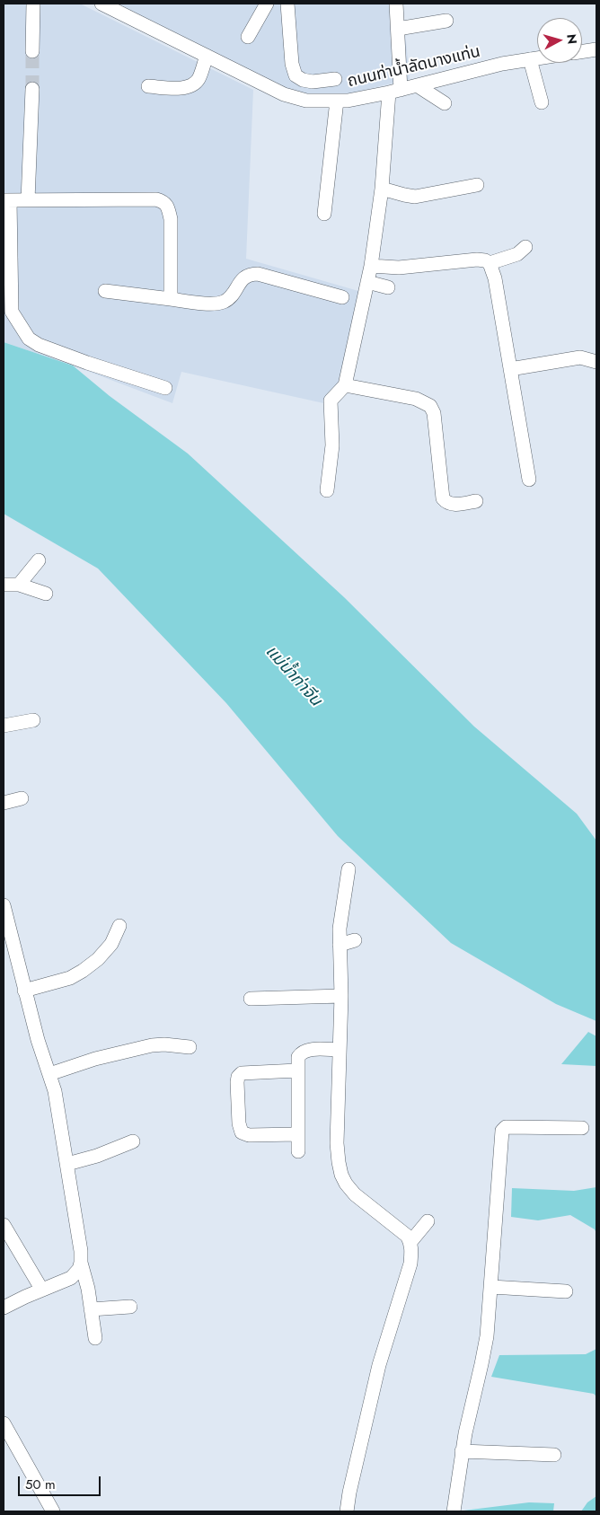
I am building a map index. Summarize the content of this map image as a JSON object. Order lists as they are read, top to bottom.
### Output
{
  "streets": {
    "street": ["ถนนท่าน้ำลัดนางแท่น"]
  },
  "water": ["แม่น้ำท่าจีน"],
  "scale_bar": "50 m",
  "north": "right"
}
